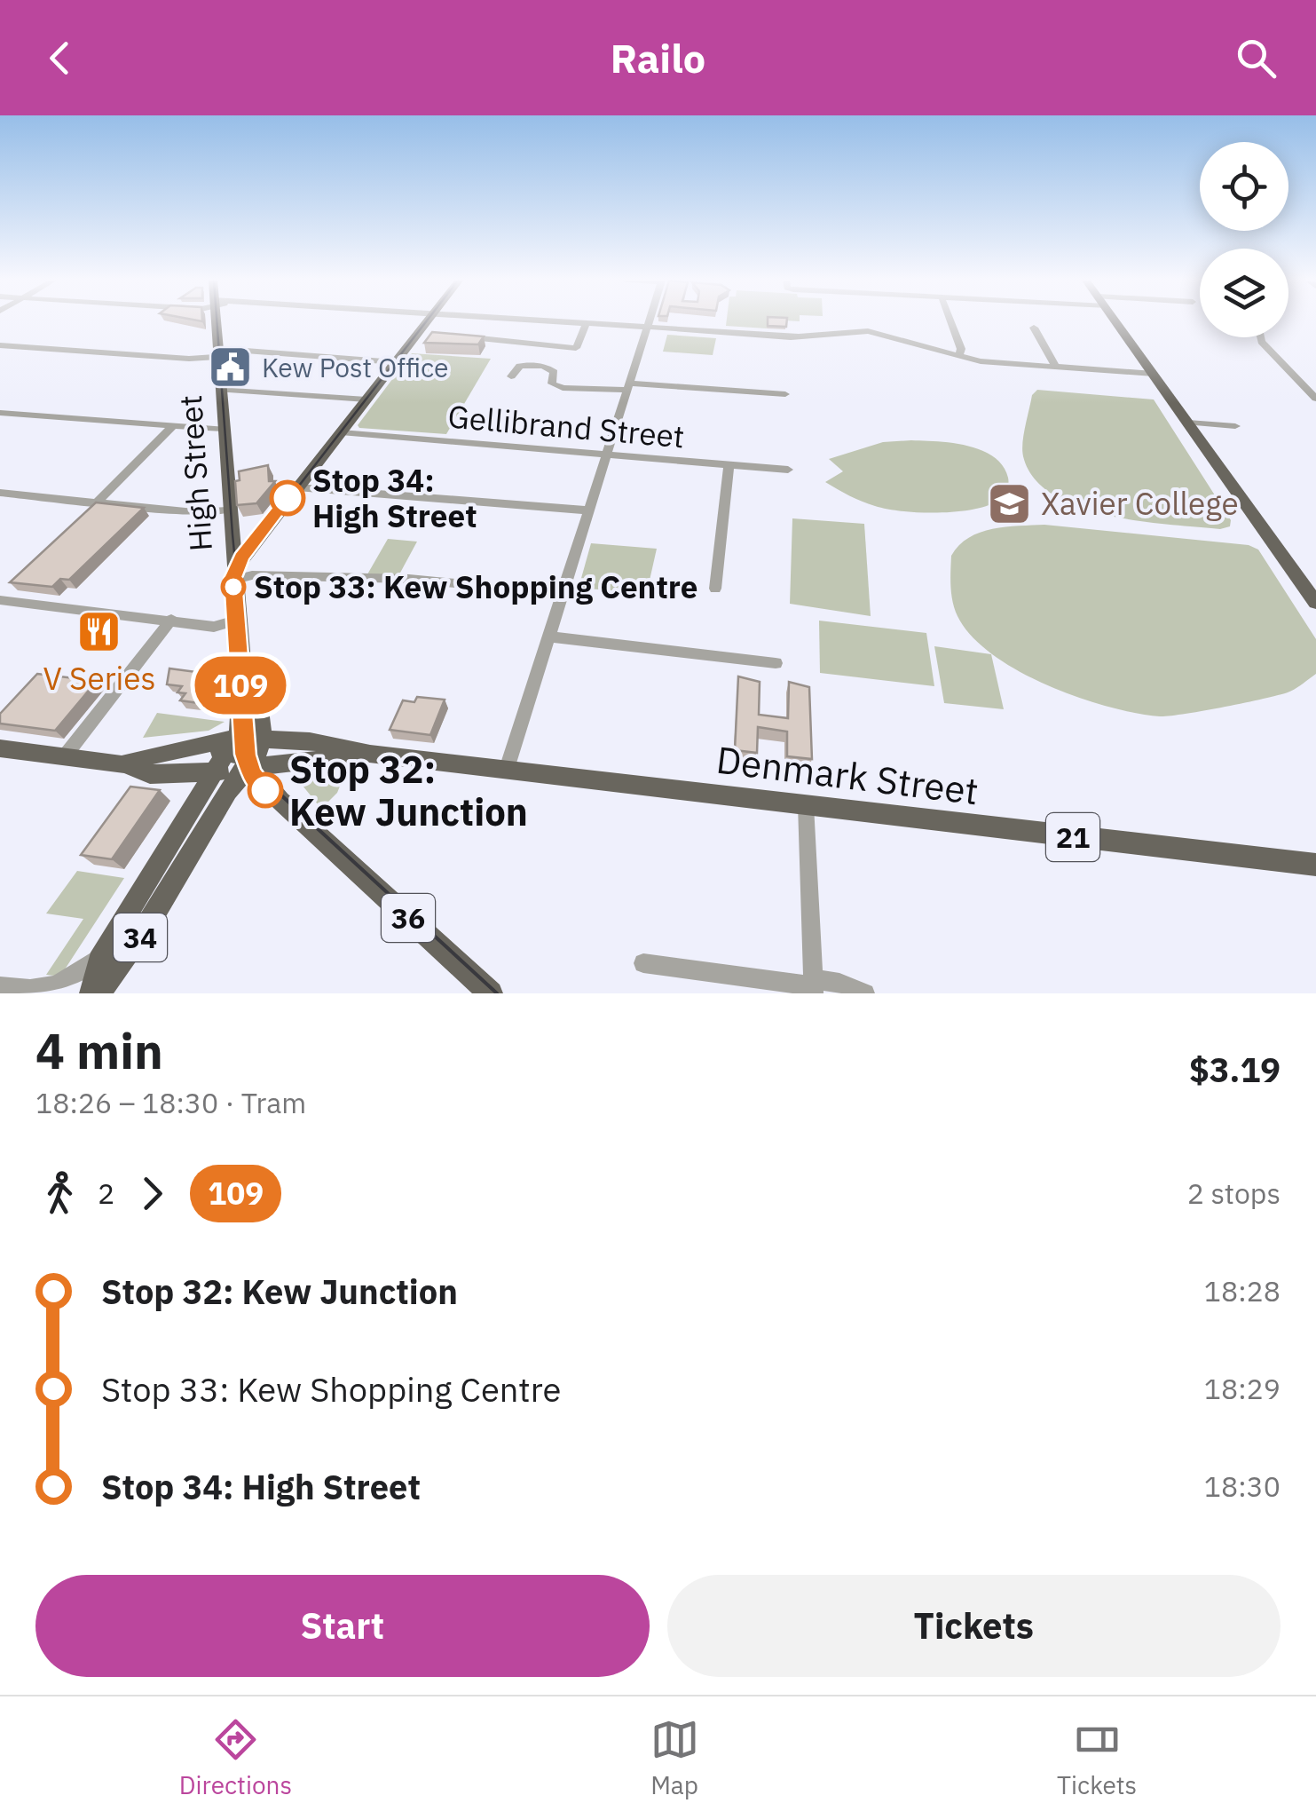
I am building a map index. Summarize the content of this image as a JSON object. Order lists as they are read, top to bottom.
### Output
{
  "streets": {
    "main road": [
      "High Street",
      "Denmark Street",
      "21",
      "36",
      "34"
    ],
    "street": ["Gellibrand Street"]
  },
  "crossings": [
    ["High Street", "Denmark Street"],
    ["High Street", "21"],
    ["High Street", "36"],
    ["High Street", "34"],
    ["Denmark Street", "21"],
    ["Denmark Street", "36"],
    ["Denmark Street", "34"],
    ["21", "36"],
    ["21", "34"],
    ["36", "34"]
  ],
  "places": {
    "public building": ["Kew Post Office"],
    "other": ["Stop 34: High Street", "Stop 33: Kew Shopping Centre", "Stop 32: Kew Junction"],
    "school or university": ["Xavier College"],
    "restaurant": ["V Series"]
  },
  "lines": ["tram line 109"],
  "page": {
    "header": "Railo",
    "on_map": "109",
    "heading": ["4 min", "18:26 – 18:30 · Tram", "$3.19"],
    "legs": ["2", "109", "2 stops"],
    "list": [
      {
        "name": "Stop 32: Kew Junction",
        "value": "18:28"
      },
      {
        "name": "Stop 33: Kew Shopping Centre",
        "value": "18:29"
      },
      {
        "name": "Stop 34: High Street",
        "value": "18:30"
      }
    ],
    "buttons": ["Start", "Tickets"],
    "tabs": ["Directions", "Map", "Tickets"]
  }
}
